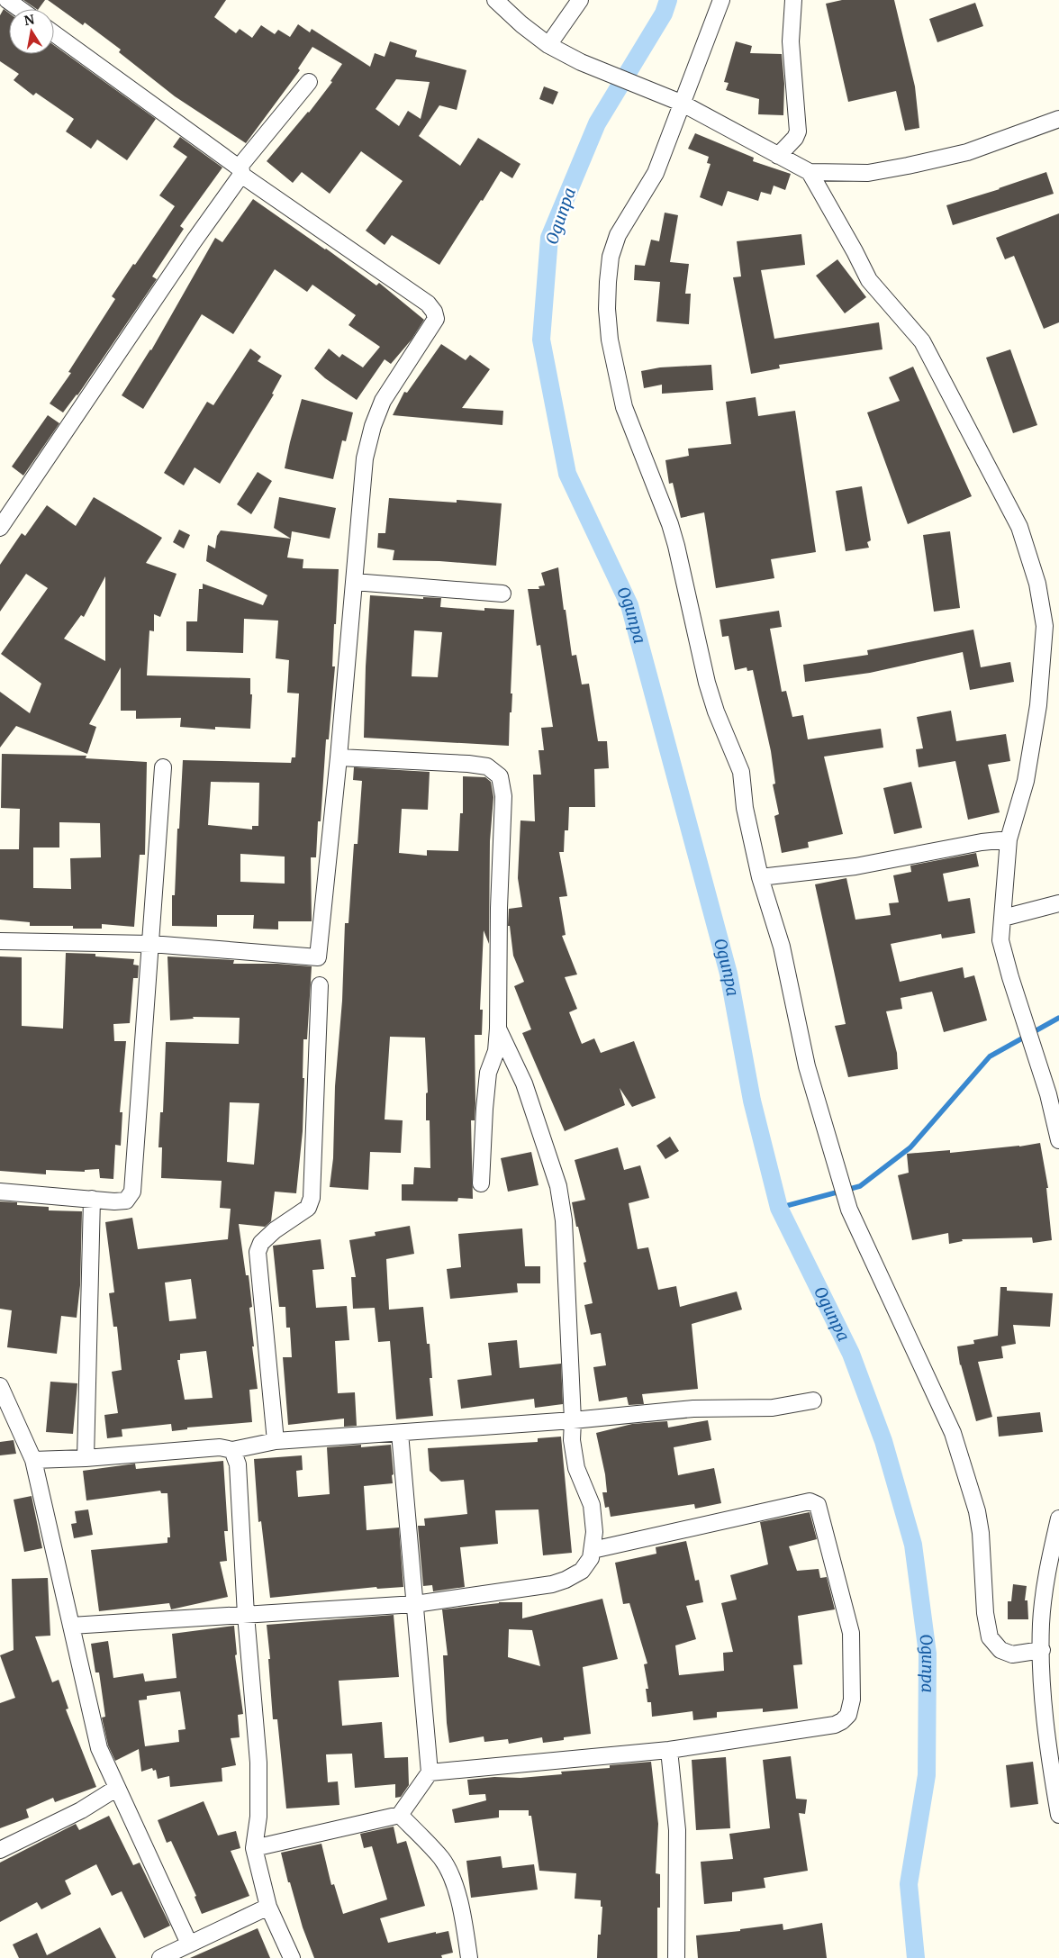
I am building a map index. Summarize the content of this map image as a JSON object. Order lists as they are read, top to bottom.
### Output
{
  "water": ["Ogunpa"],
  "north": "top"
}
